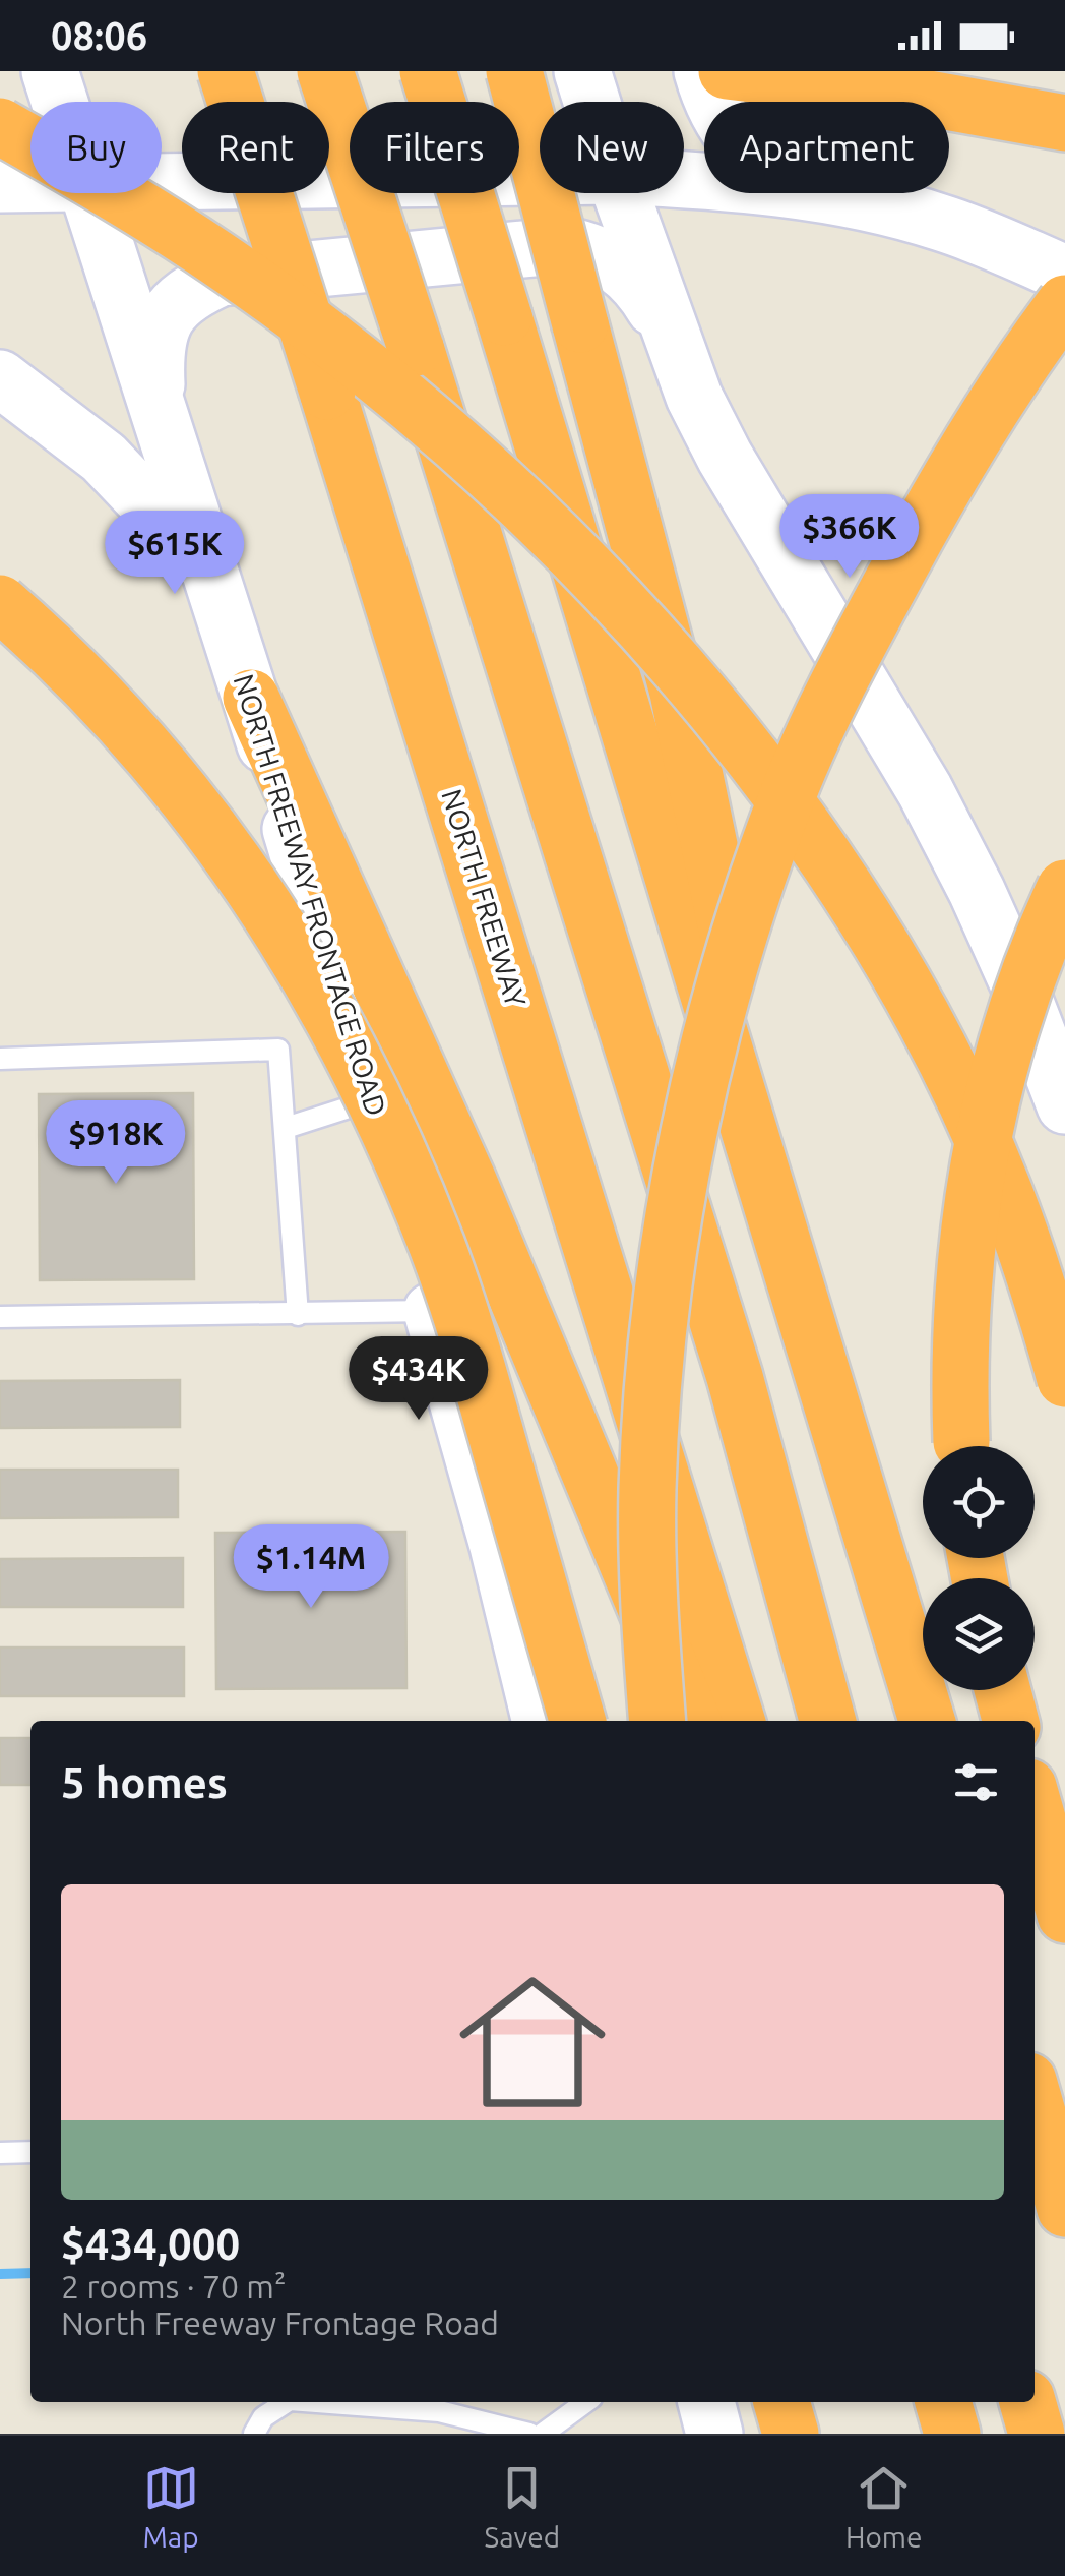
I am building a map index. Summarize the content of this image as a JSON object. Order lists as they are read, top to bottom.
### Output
{
  "streets": {
    "highway": ["NORTH FREEWAY"],
    "main road": ["NORTH FREEWAY FRONTAGE ROAD"]
  },
  "page": {
    "status": "08:06",
    "chip": [
      "Buy",
      "Rent",
      "Filters",
      "New",
      "Apartment"
    ],
    "price": [
      "$366K",
      "$615K",
      "$918K",
      "$434K",
      "$1.14M"
    ],
    "heading": "5 homes",
    "list": [
      {
        "name": "$434,000",
        "note": "2 rooms · 70 m² · North Freeway Frontage Road"
      }
    ],
    "tabs": ["Map", "Saved", "Home"]
  }
}
